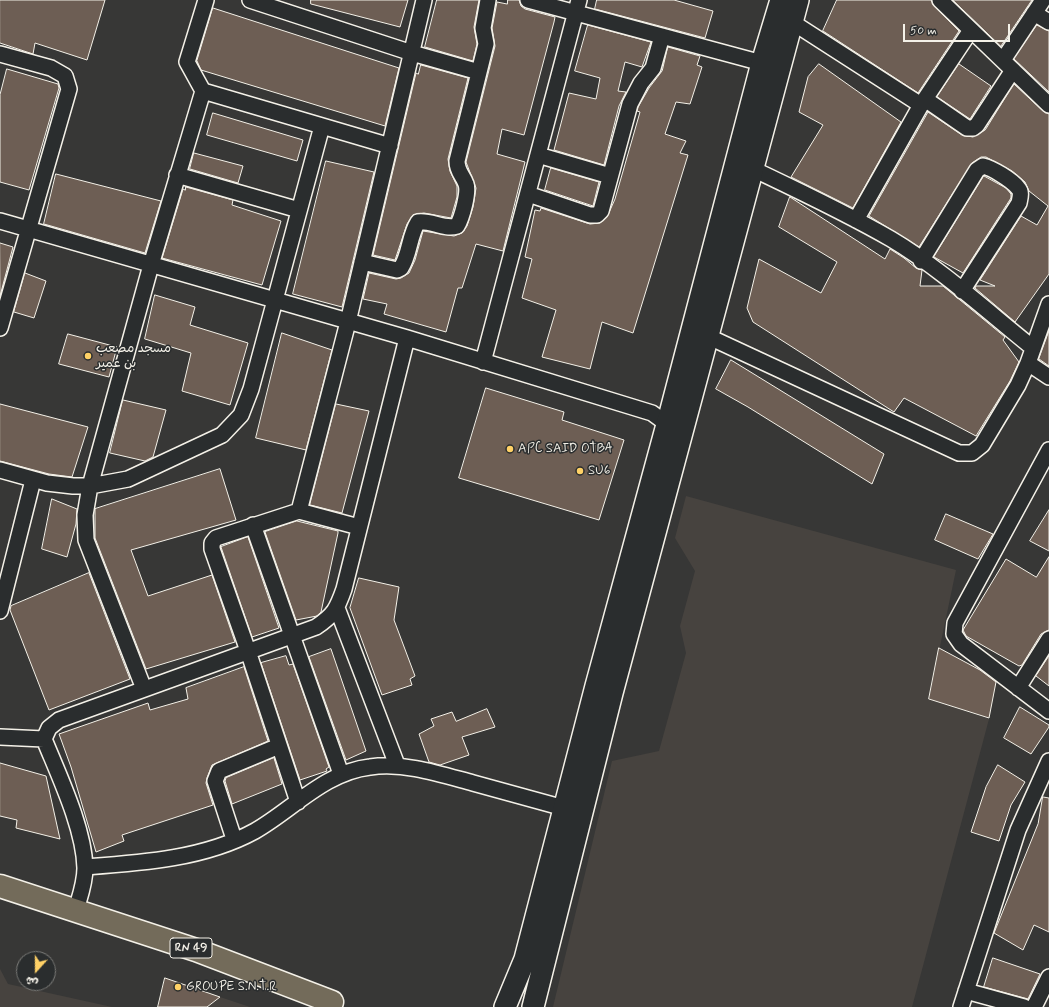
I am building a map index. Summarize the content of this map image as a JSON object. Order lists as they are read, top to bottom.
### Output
{
  "streets": {
    "highway": ["RN 49"]
  },
  "places": [
    "مسجد مصعب بن عمير",
    "APC SAID OTBA",
    "SU6",
    "GROUPE S.N.T.R"
  ],
  "scale_bar": "50 m",
  "north": "bottom"
}
